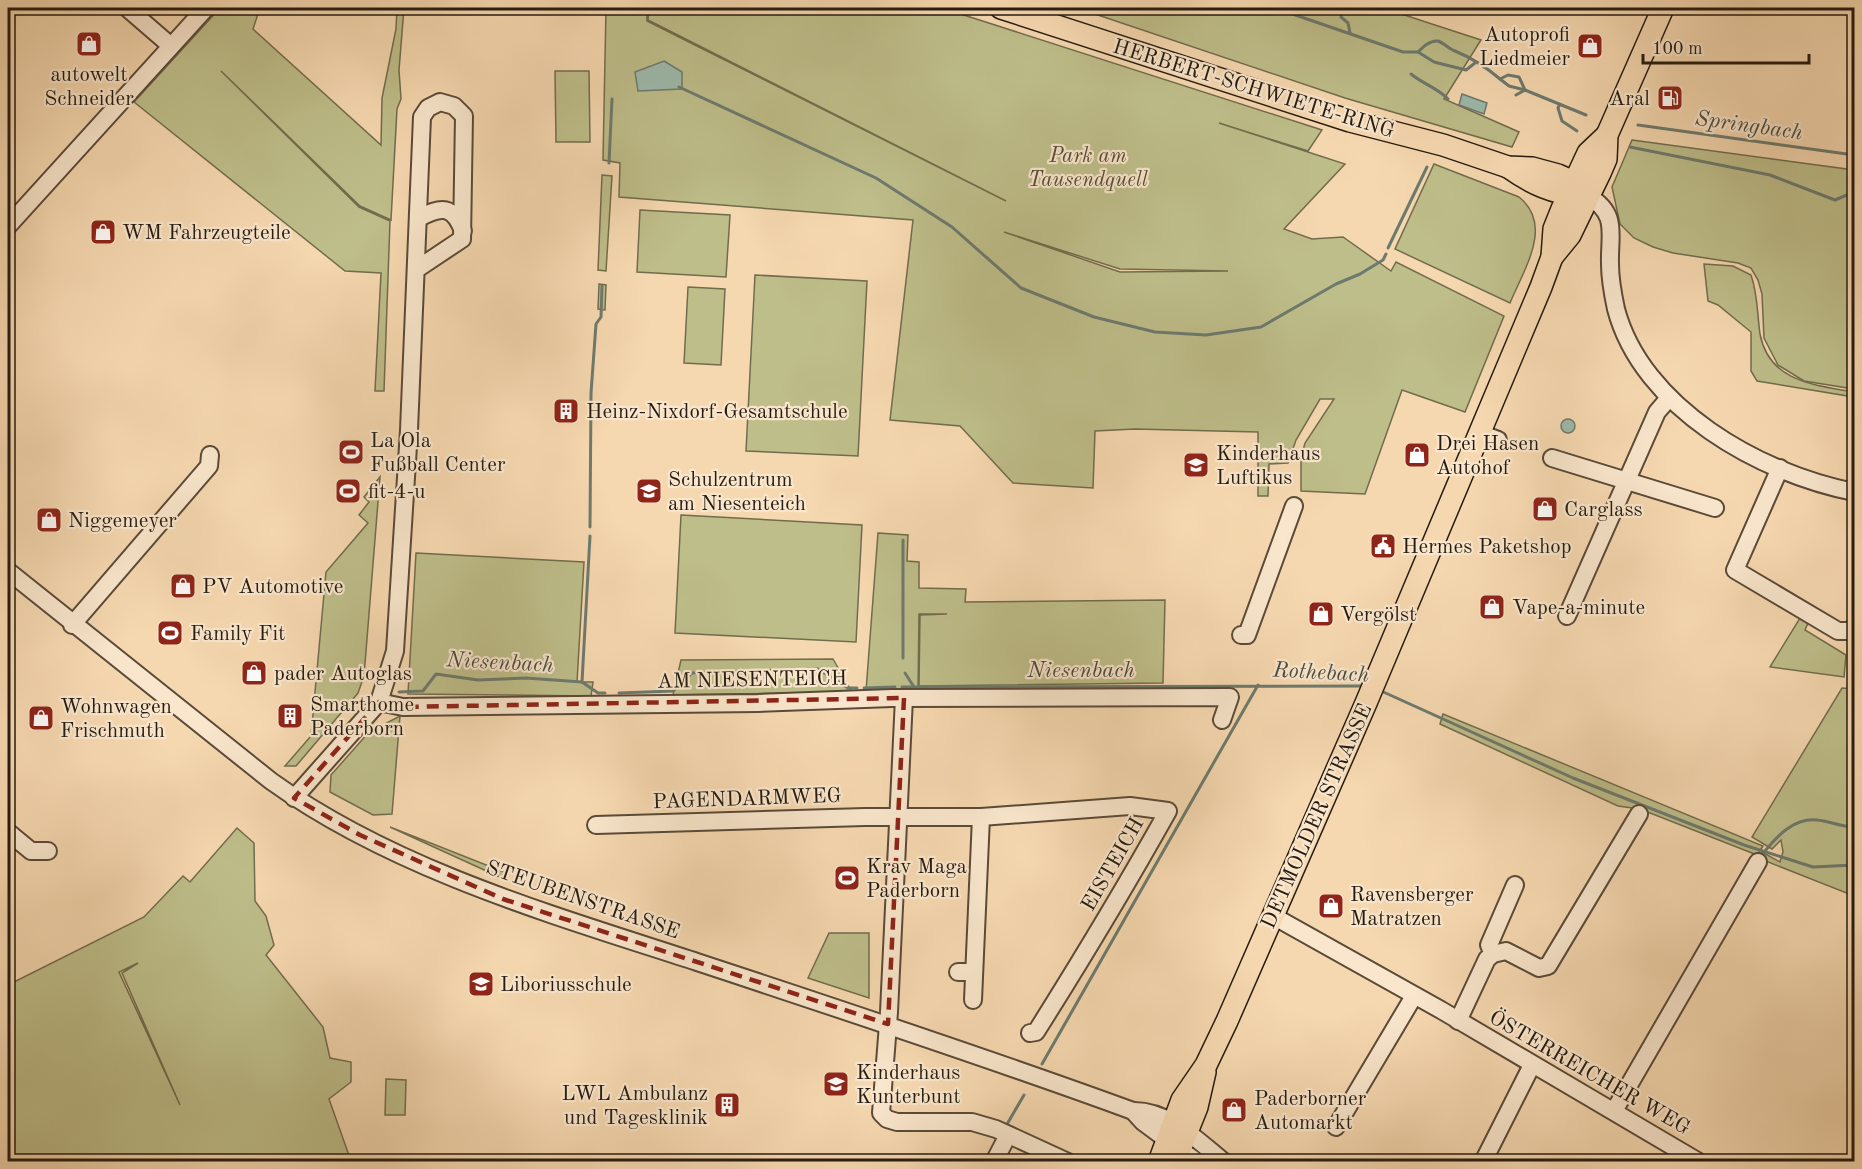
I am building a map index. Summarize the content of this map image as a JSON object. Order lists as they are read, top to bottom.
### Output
{
  "streets": {
    "main road": ["HERBERT-SCHWIETE-RING", "DETMOLDER STRASSE"],
    "street": [
      "AM NIESENTEICH",
      "PAGENDARMWEG",
      "EISTEICH",
      "STEUBENSTRASSE",
      "ÖSTERREICHER WEG"
    ]
  },
  "crossings": [
    ["HERBERT-SCHWIETE-RING", "DETMOLDER STRASSE"],
    ["PAGENDARMWEG", "EISTEICH"],
    ["DETMOLDER STRASSE", "STEUBENSTRASSE"],
    ["DETMOLDER STRASSE", "ÖSTERREICHER WEG"]
  ],
  "water": ["Springbach", "Niesenbach", "Rothebach"],
  "parks": ["Park am Tausendquell"],
  "places": {
    "shop": [
      "autowelt Schneider",
      "Autoprofi Liedmeier",
      "WM Fahrzeugteile",
      "Drei Hasen Autohof",
      "Carglass",
      "Niggemeyer",
      "PV Automotive",
      "Vape-a-minute",
      "Vergölst",
      "pader Autoglas",
      "Wohnwagen Frischmuth",
      "Ravensberger Matratzen",
      "Paderborner Automarkt"
    ],
    "fuel station": ["Aral"],
    "building": ["Heinz-Nixdorf-Gesamtschule", "Smarthome Paderborn", "LWL Ambulanz und Tagesklinik"],
    "sports": [
      "La Ola Fußball Center",
      "fit-4-u",
      "Family Fit",
      "Krav Maga Paderborn"
    ],
    "school or university": [
      "Kinderhaus Luftikus",
      "Schulzentrum am Niesenteich",
      "Liboriusschule",
      "Kinderhaus Kunterbunt"
    ],
    "public building": ["Hermes Paketshop"]
  },
  "scale_bar": "100 m"
}
